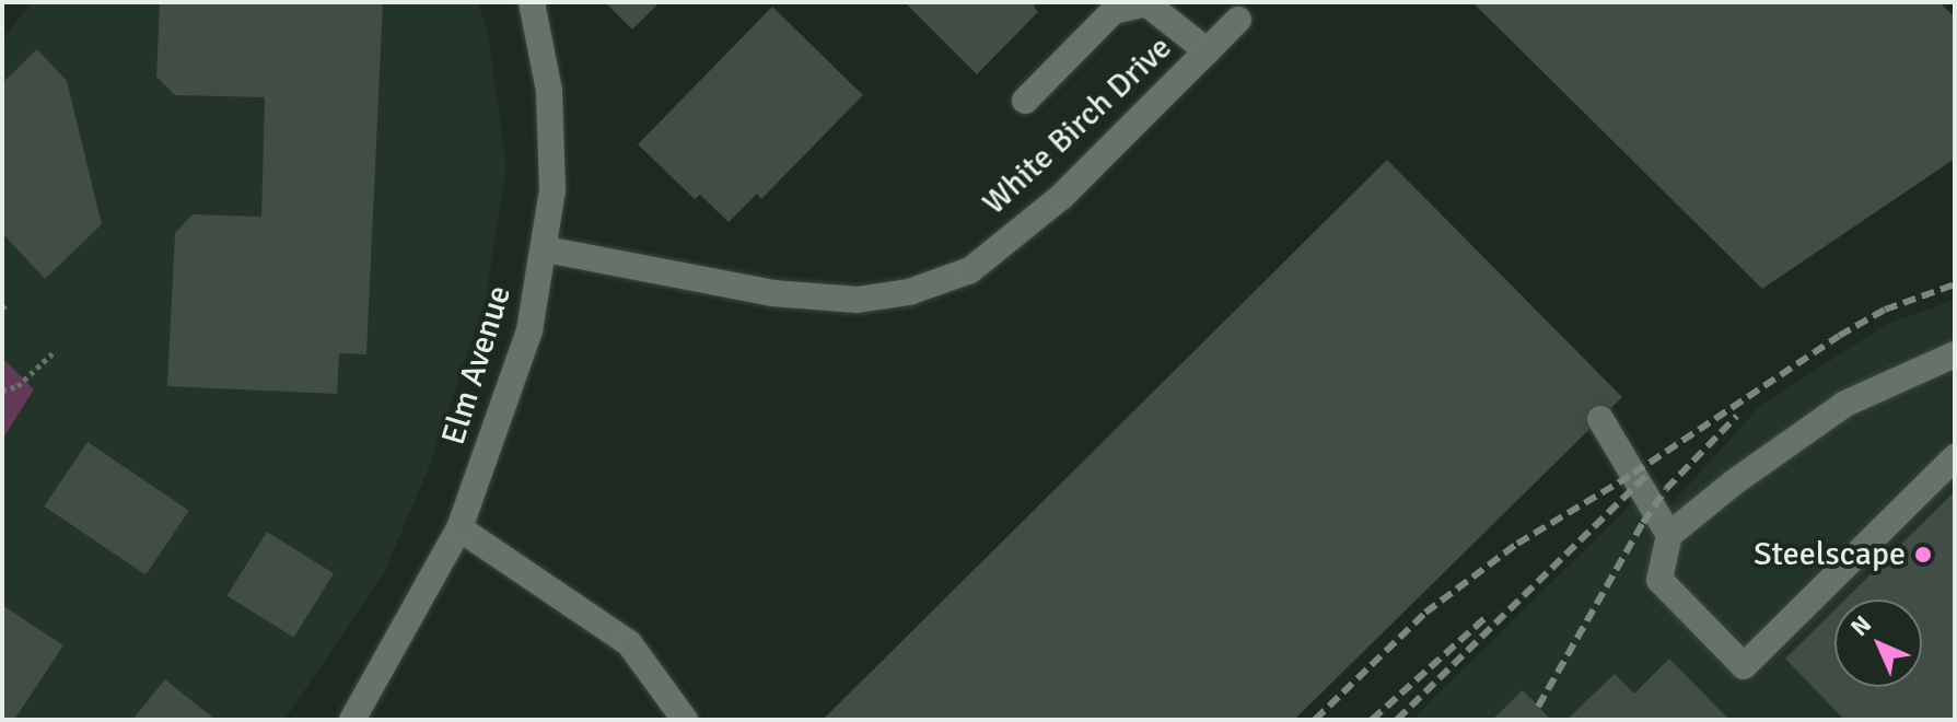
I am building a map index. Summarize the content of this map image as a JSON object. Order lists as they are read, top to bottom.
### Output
{
  "streets": {
    "street": ["White Birch Drive", "Elm Avenue"]
  },
  "crossings": [
    ["White Birch Drive", "Elm Avenue"]
  ],
  "places": ["Steelscape"],
  "north": "top left"
}
